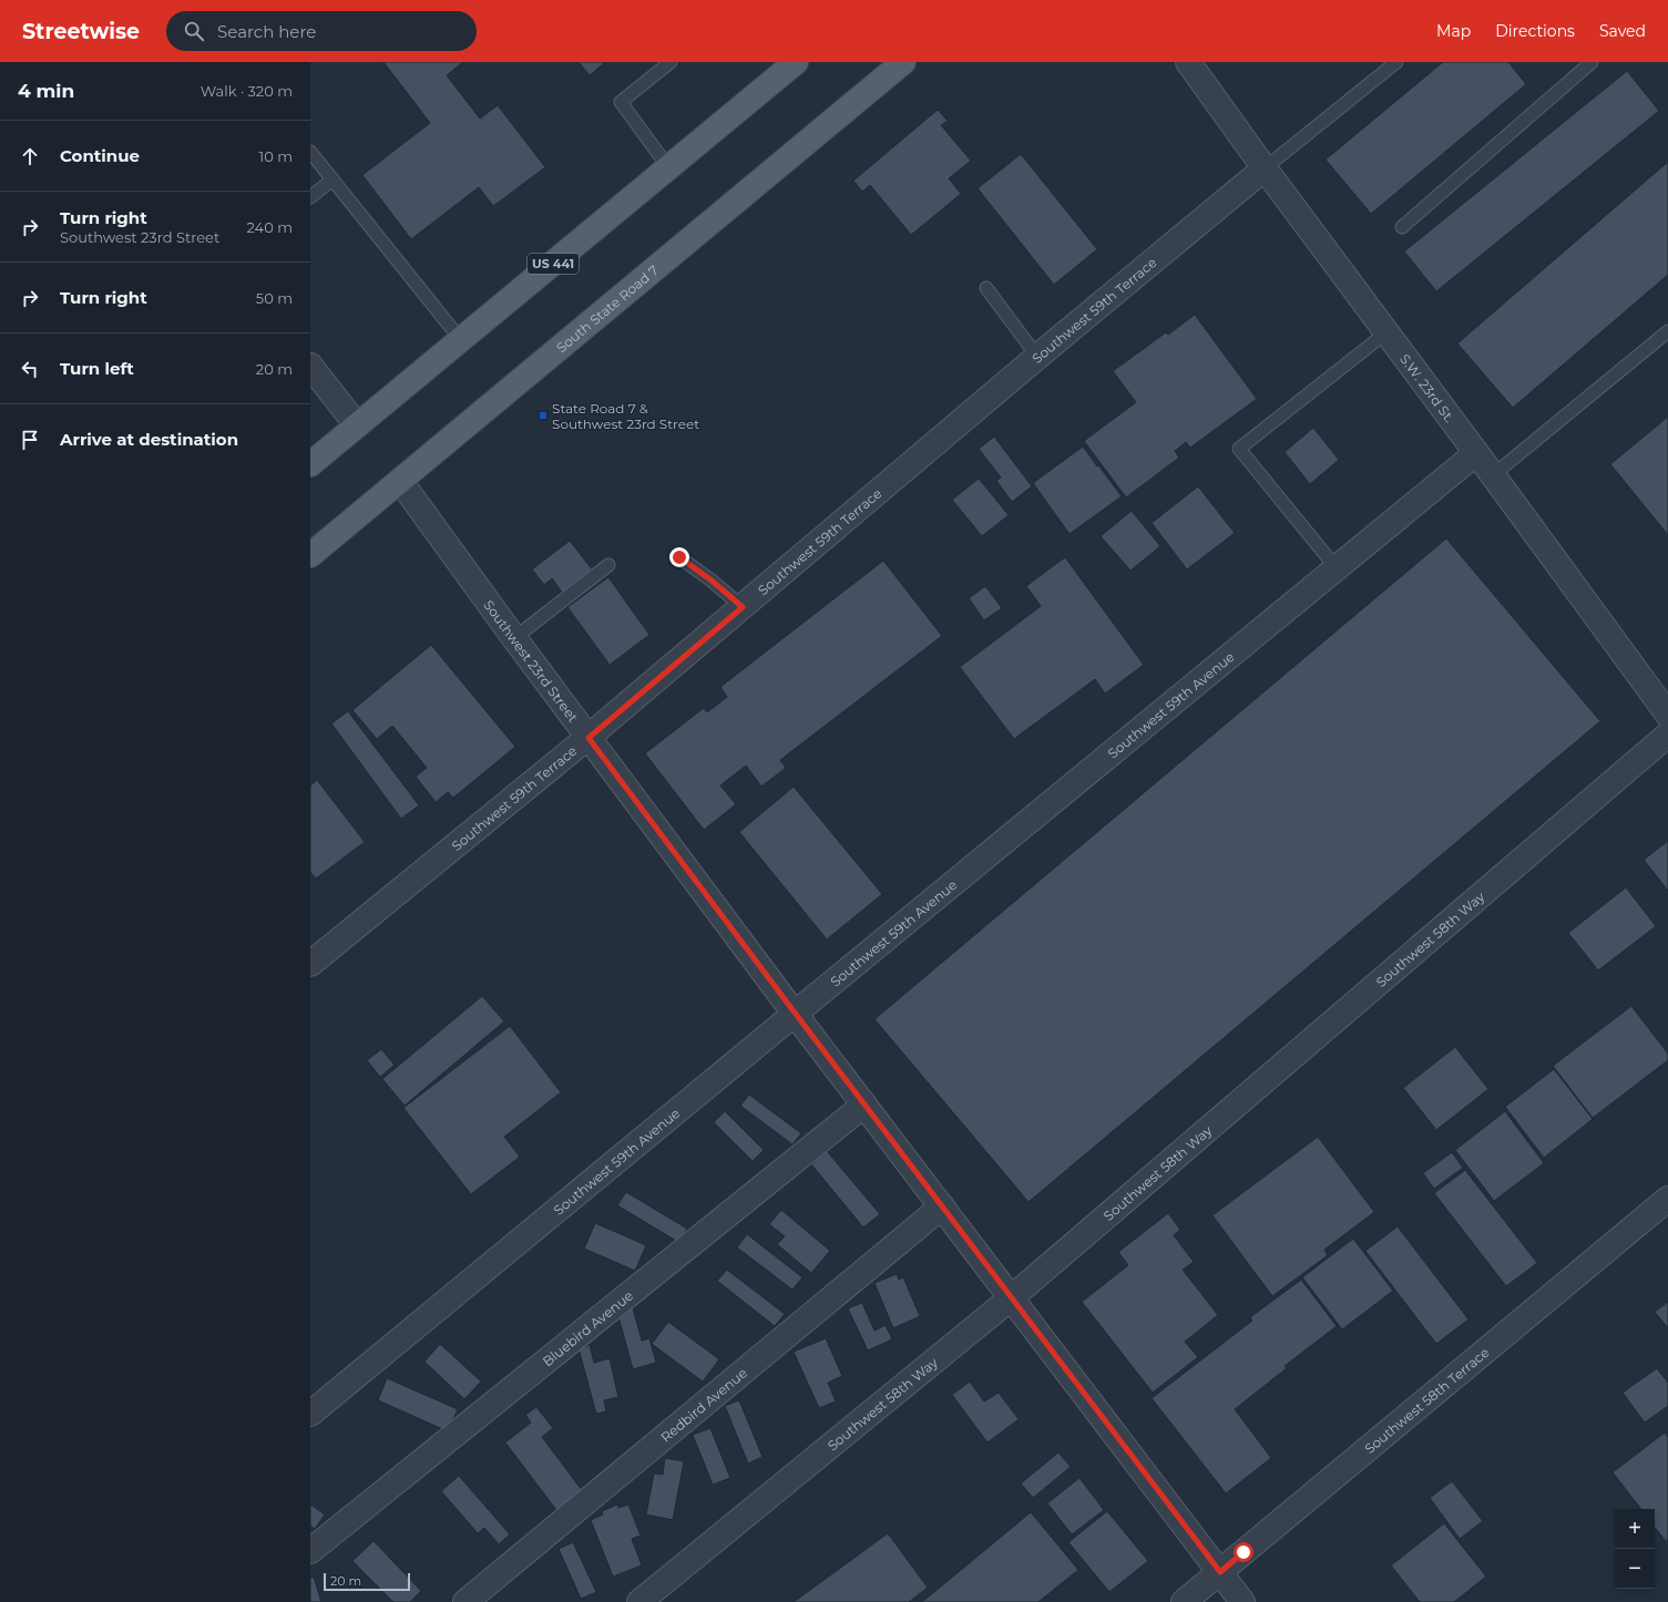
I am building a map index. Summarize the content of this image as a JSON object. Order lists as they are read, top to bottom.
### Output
{
  "streets": {
    "main road": ["US 441", "South State Road 7"],
    "street": [
      "Southwest 59th Terrace",
      "S.W. 23rd St.",
      "Southwest 23rd Street",
      "Southwest 59th Avenue",
      "Southwest 58th Way",
      "Bluebird Avenue",
      "Southwest 58th Terrace",
      "Redbird Avenue"
    ]
  },
  "crossings": [
    ["South State Road 7", "Southwest 23rd Street"],
    ["Southwest 59th Terrace", "S.W. 23rd St."],
    ["Southwest 59th Terrace", "Southwest 23rd Street"],
    ["S.W. 23rd St.", "Southwest 59th Avenue"],
    ["Southwest 23rd Street", "Southwest 59th Avenue"],
    ["Southwest 23rd Street", "Southwest 58th Way"],
    ["Southwest 23rd Street", "Bluebird Avenue"],
    ["Southwest 23rd Street", "Southwest 58th Terrace"],
    ["Southwest 23rd Street", "Redbird Avenue"]
  ],
  "places": {
    "transit": ["State Road 7 & Southwest 23rd Street"]
  },
  "scale_bar": "20 m",
  "page": {
    "header": "Streetwise",
    "search": "Search here",
    "nav": ["Map", "Directions", "Saved"],
    "heading": ["4 min", "Walk · 320 m"],
    "list": [
      ["Continue", "10 m"],
      ["Turn right", "Southwest 23rd Street", "240 m"],
      ["Turn right", "50 m"],
      ["Turn left", "20 m"],
      "Arrive at destination"
    ],
    "map_buttons": ["+", "−"],
    "scale": "20 m"
  }
}
